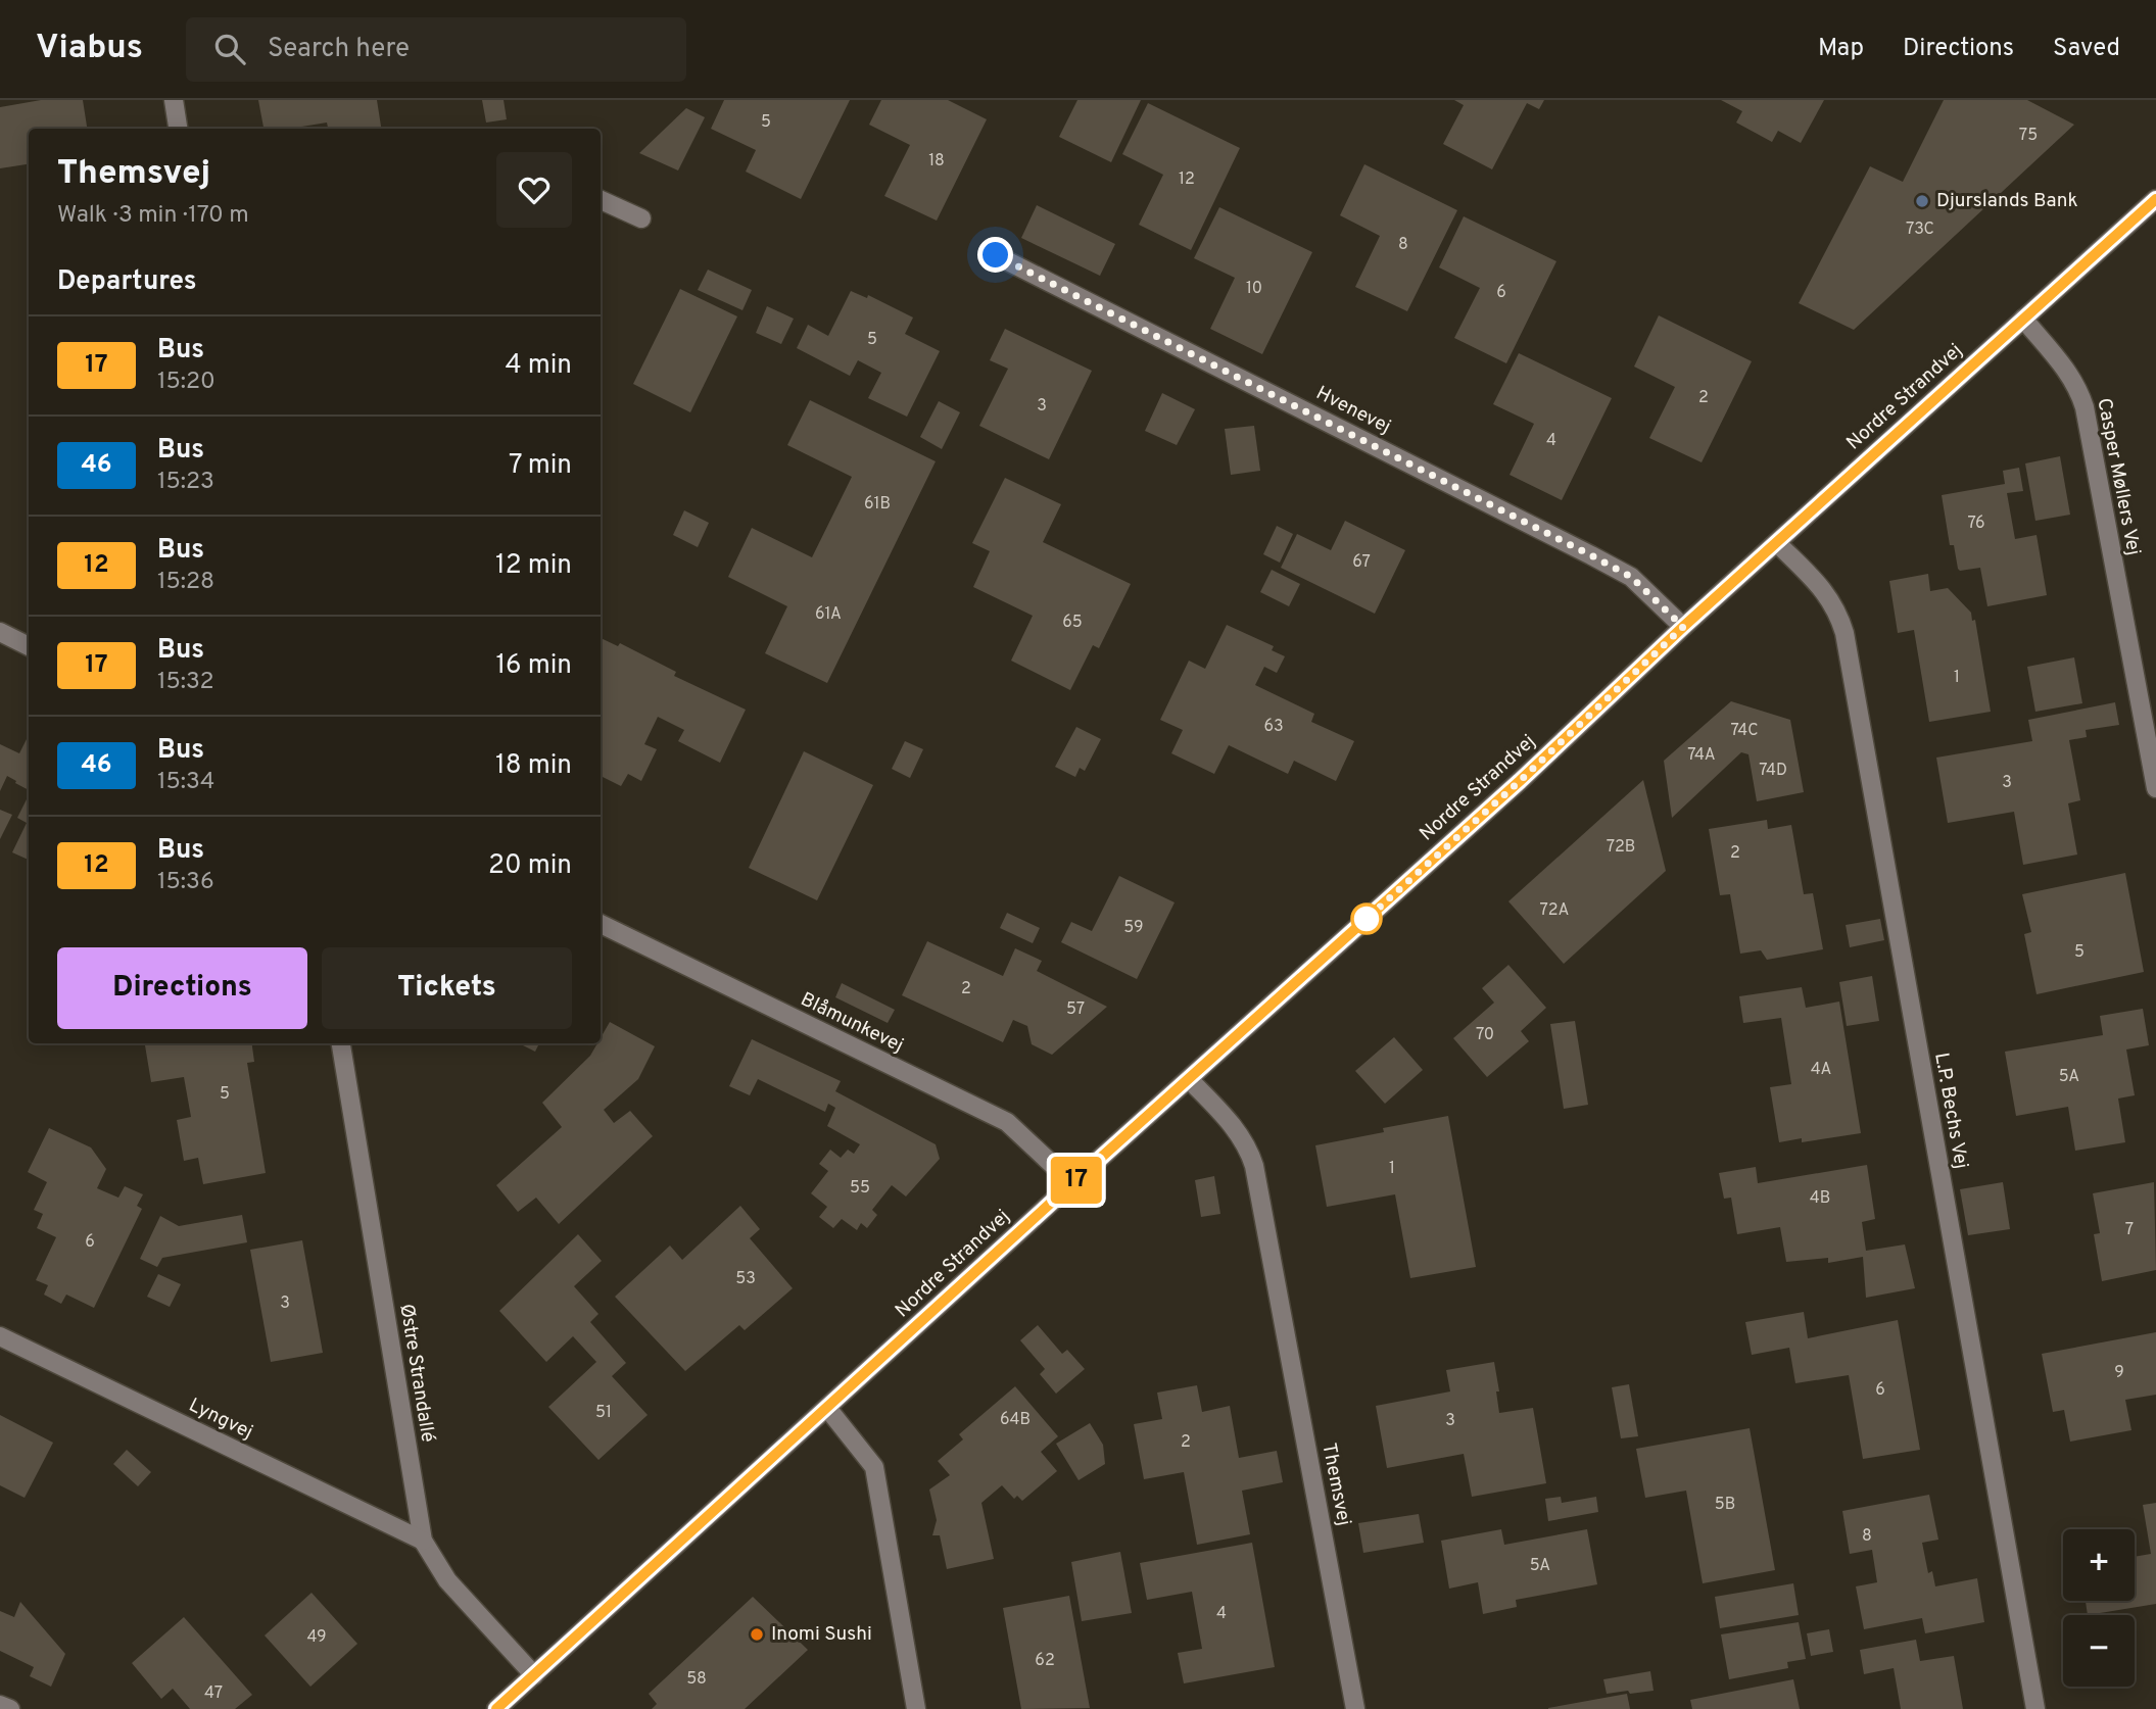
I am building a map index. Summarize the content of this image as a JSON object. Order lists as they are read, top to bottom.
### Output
{
  "streets": {
    "street": [
      "Nordre Strandvej",
      "Hvenevej",
      "Casper Møllers Vej",
      "Blåmunkevej",
      "L.P. Bechs Vej",
      "Østre Strandallé",
      "Lyngvej",
      "Themsvej"
    ]
  },
  "crossings": [
    ["Nordre Strandvej", "Hvenevej"],
    ["Nordre Strandvej", "Casper Møllers Vej"],
    ["Nordre Strandvej", "Blåmunkevej"],
    ["Nordre Strandvej", "L.P. Bechs Vej"],
    ["Nordre Strandvej", "Østre Strandallé"],
    ["Nordre Strandvej", "Themsvej"],
    ["Østre Strandallé", "Lyngvej"]
  ],
  "places": ["Djurslands Bank", "Inomi Sushi"],
  "lines": ["bus line 17"],
  "house_numbers": [
    "5",
    "75",
    "18",
    "12",
    "73C",
    "8",
    "10",
    "6",
    "5",
    "2",
    "3",
    "4",
    "61B",
    "76",
    "67",
    "61A",
    "65",
    "1",
    "63",
    "74C",
    "74A",
    "74D",
    "3",
    "72B",
    "2",
    "72A",
    "59",
    "5",
    "2",
    "57",
    "70",
    "4A",
    "5A",
    "5",
    "1",
    "55",
    "4B",
    "7",
    "6",
    "53",
    "3",
    "9",
    "6",
    "51",
    "64B",
    "3",
    "2",
    "5B",
    "8",
    "5A",
    "4",
    "49",
    "62",
    "58",
    "47"
  ],
  "page": {
    "header": "Viabus",
    "search": "Search here",
    "nav": ["Map", "Directions", "Saved"],
    "on_map": "17",
    "heading": [
      ["Themsvej", "Walk · 3 min · 170 m"],
      "Departures"
    ],
    "list": [
      {
        "mark": "17",
        "name": "Bus",
        "note": "15:20",
        "value": "4 min"
      },
      {
        "mark": "46",
        "name": "Bus",
        "note": "15:23",
        "value": "7 min"
      },
      {
        "mark": "12",
        "name": "Bus",
        "note": "15:28",
        "value": "12 min"
      },
      {
        "mark": "17",
        "name": "Bus",
        "note": "15:32",
        "value": "16 min"
      },
      {
        "mark": "46",
        "name": "Bus",
        "note": "15:34",
        "value": "18 min"
      },
      {
        "mark": "12",
        "name": "Bus",
        "note": "15:36",
        "value": "20 min"
      }
    ],
    "buttons": ["Directions", "Tickets"],
    "map_buttons": ["+", "−"]
  }
}
